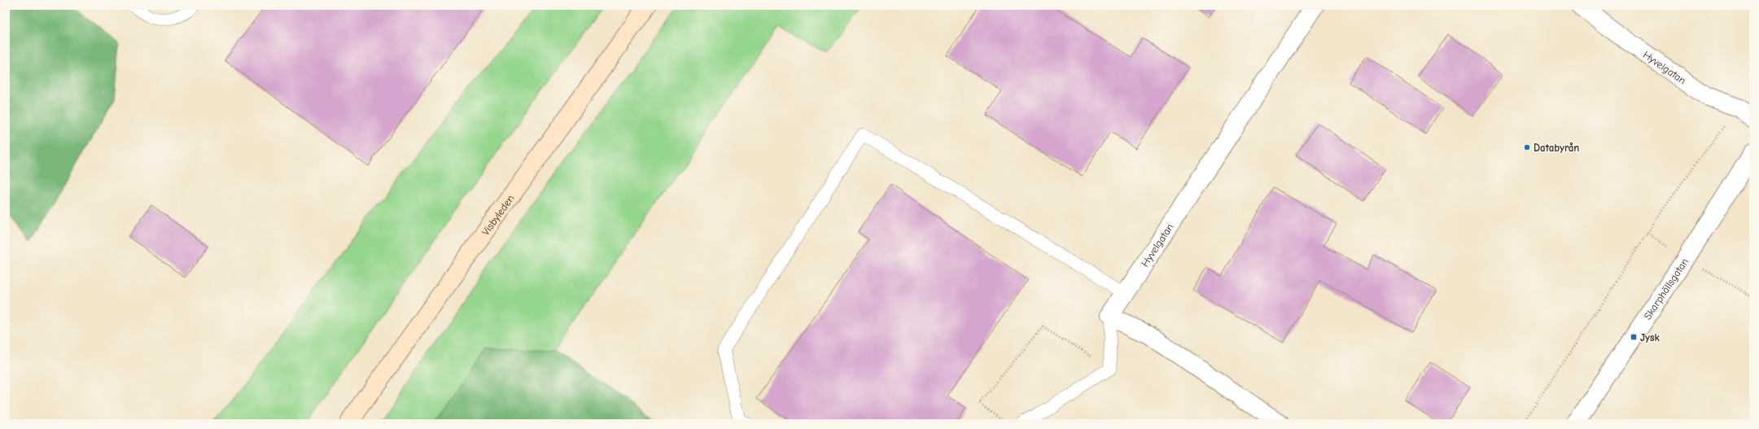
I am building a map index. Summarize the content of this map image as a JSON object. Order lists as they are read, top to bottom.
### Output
{
  "streets": {
    "main road": ["Visbyleden"],
    "street": ["Hyvelgatan", "Skarphällsgatan"]
  },
  "places": {
    "other": ["Databyrån"],
    "transit": ["Jysk"]
  }
}
